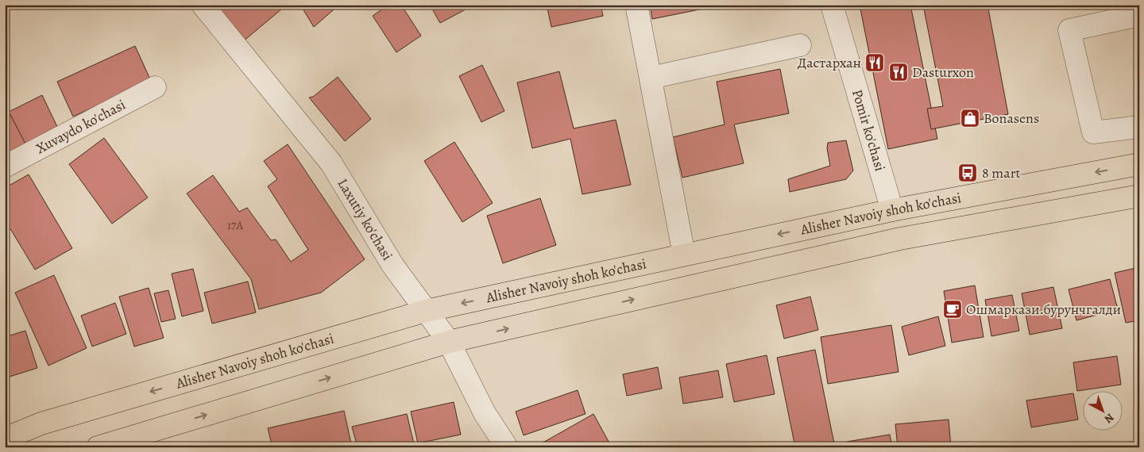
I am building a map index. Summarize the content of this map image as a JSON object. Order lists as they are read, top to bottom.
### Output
{
  "streets": {
    "main road": ["Alisher Navoiy shoh ko'chasi"],
    "street": ["Xuvaydo ko'chasi", "Pomir ko'chasi", "Laxutiy ko'chasi"]
  },
  "crossings": [
    ["Pomir ko'chasi", "Alisher Navoiy shoh ko'chasi"],
    ["Alisher Navoiy shoh ko'chasi", "Laxutiy ko'chasi"]
  ],
  "places": {
    "restaurant": ["Дастархан", "Dasturxon"],
    "shop": ["Bonasens"],
    "bus stop": ["8 mart"],
    "cafe": ["Ошмаркази.бурунчгалди"]
  },
  "house_numbers": ["17A"],
  "north": "bottom right"
}
